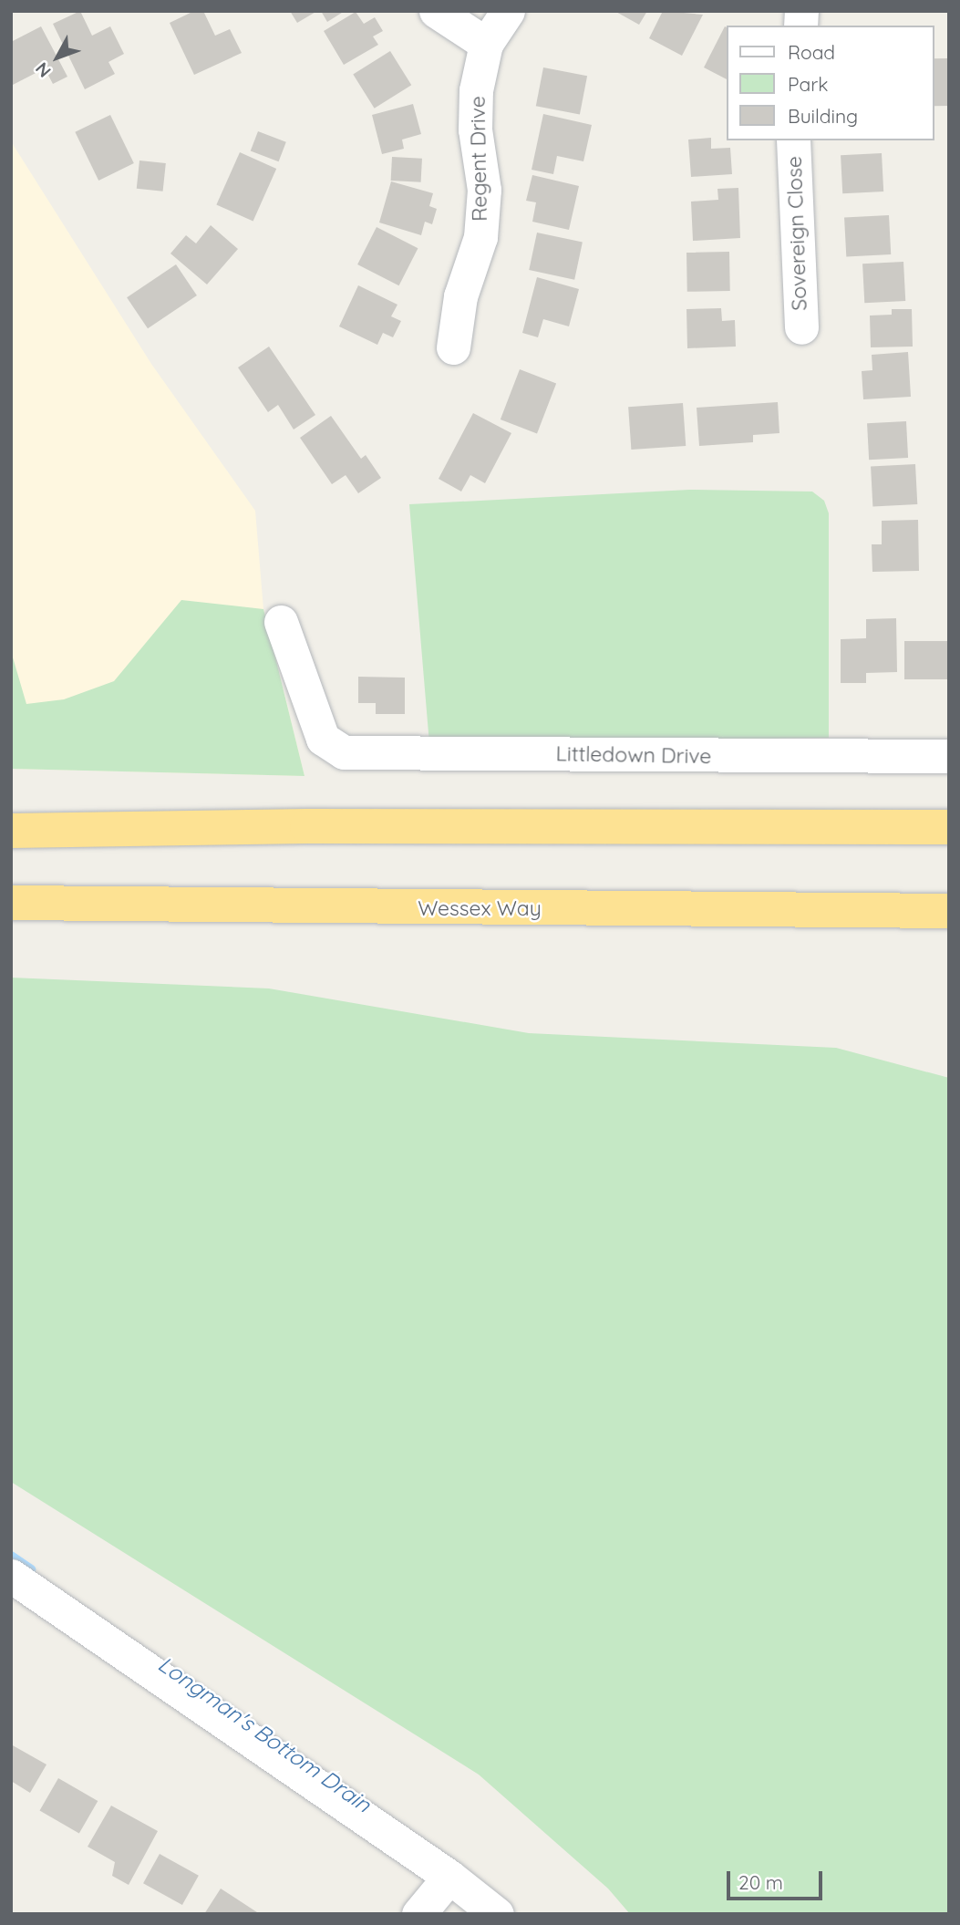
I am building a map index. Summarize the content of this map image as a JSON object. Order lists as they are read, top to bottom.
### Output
{
  "streets": {
    "highway": ["Wessex Way"],
    "street": ["Regent Drive", "Sovereign Close", "Littledown Drive"]
  },
  "water": ["Longman's Bottom Drain"],
  "legend": ["Road", "Park", "Building"],
  "scale_bar": "20 m",
  "north": "bottom left"
}
